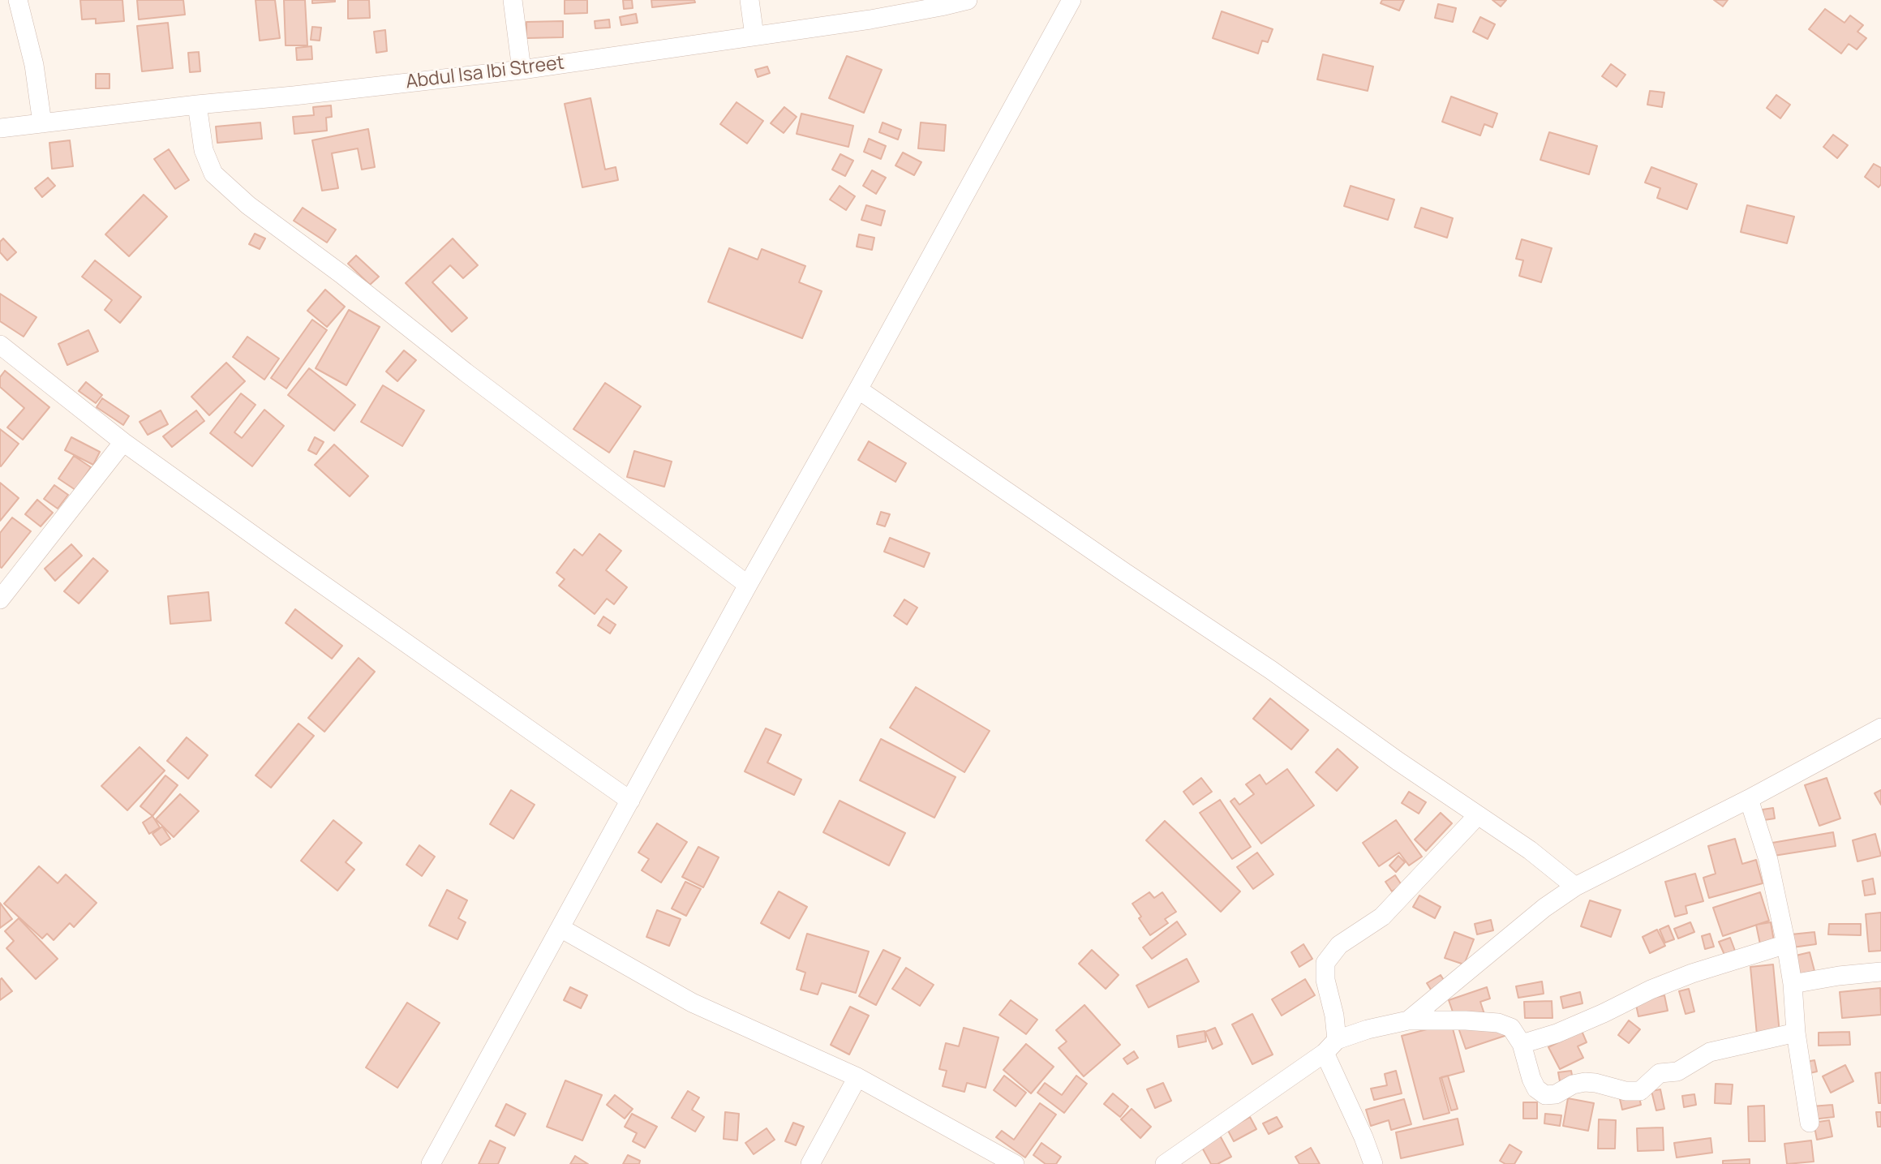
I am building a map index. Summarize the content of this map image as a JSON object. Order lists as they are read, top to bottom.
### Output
{
  "streets": {
    "street": ["Abdul Isa Ibi Street"]
  }
}
